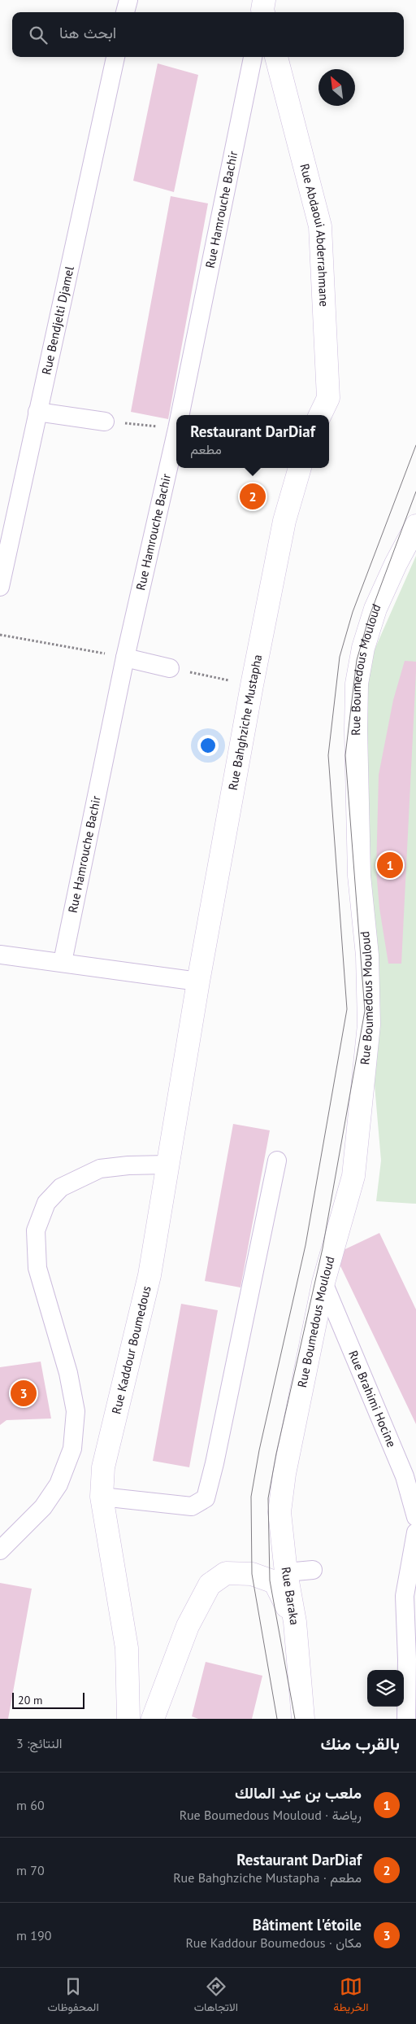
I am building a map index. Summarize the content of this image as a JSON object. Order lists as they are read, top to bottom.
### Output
{
  "streets": {
    "street": [
      "Rue Hamrouche Bachir",
      "Rue Abdaoui Abderrahmane",
      "Rue Bendjelti Djamel",
      "Rue Boumedous Mouloud",
      "Rue Bahghziche Mustapha",
      "Rue Kaddour Boumedous",
      "Rue Brahimi Hocine",
      "Rue Baraka"
    ]
  },
  "crossings": [
    ["Rue Boumedous Mouloud", "Rue Brahimi Hocine"],
    ["Rue Boumedous Mouloud", "Rue Baraka"],
    ["Rue Bahghziche Mustapha", "Rue Kaddour Boumedous"]
  ],
  "scale_bar": "20 m",
  "north": "top left",
  "page": {
    "search": "ابحث هنا",
    "popup": ["Restaurant DarDiaf", "مطعم"],
    "pins": ["2", "1", "3"],
    "scale": "20 m",
    "heading": ["بالقرب منك", "النتائج: 3"],
    "list": [
      {
        "mark": "1",
        "name": "ملعب بن عبد المالك",
        "note": "رياضة · Rue Boumedous Mouloud",
        "value": "60 m"
      },
      {
        "mark": "2",
        "name": "Restaurant DarDiaf",
        "note": "مطعم · Rue Bahghziche Mustapha",
        "value": "70 m"
      },
      {
        "mark": "3",
        "name": "Bâtiment l'étoile",
        "note": "مكان · Rue Kaddour Boumedous",
        "value": "190 m"
      }
    ],
    "nav": ["الخريطة", "الاتجاهات", "المحفوظات"]
  }
}
